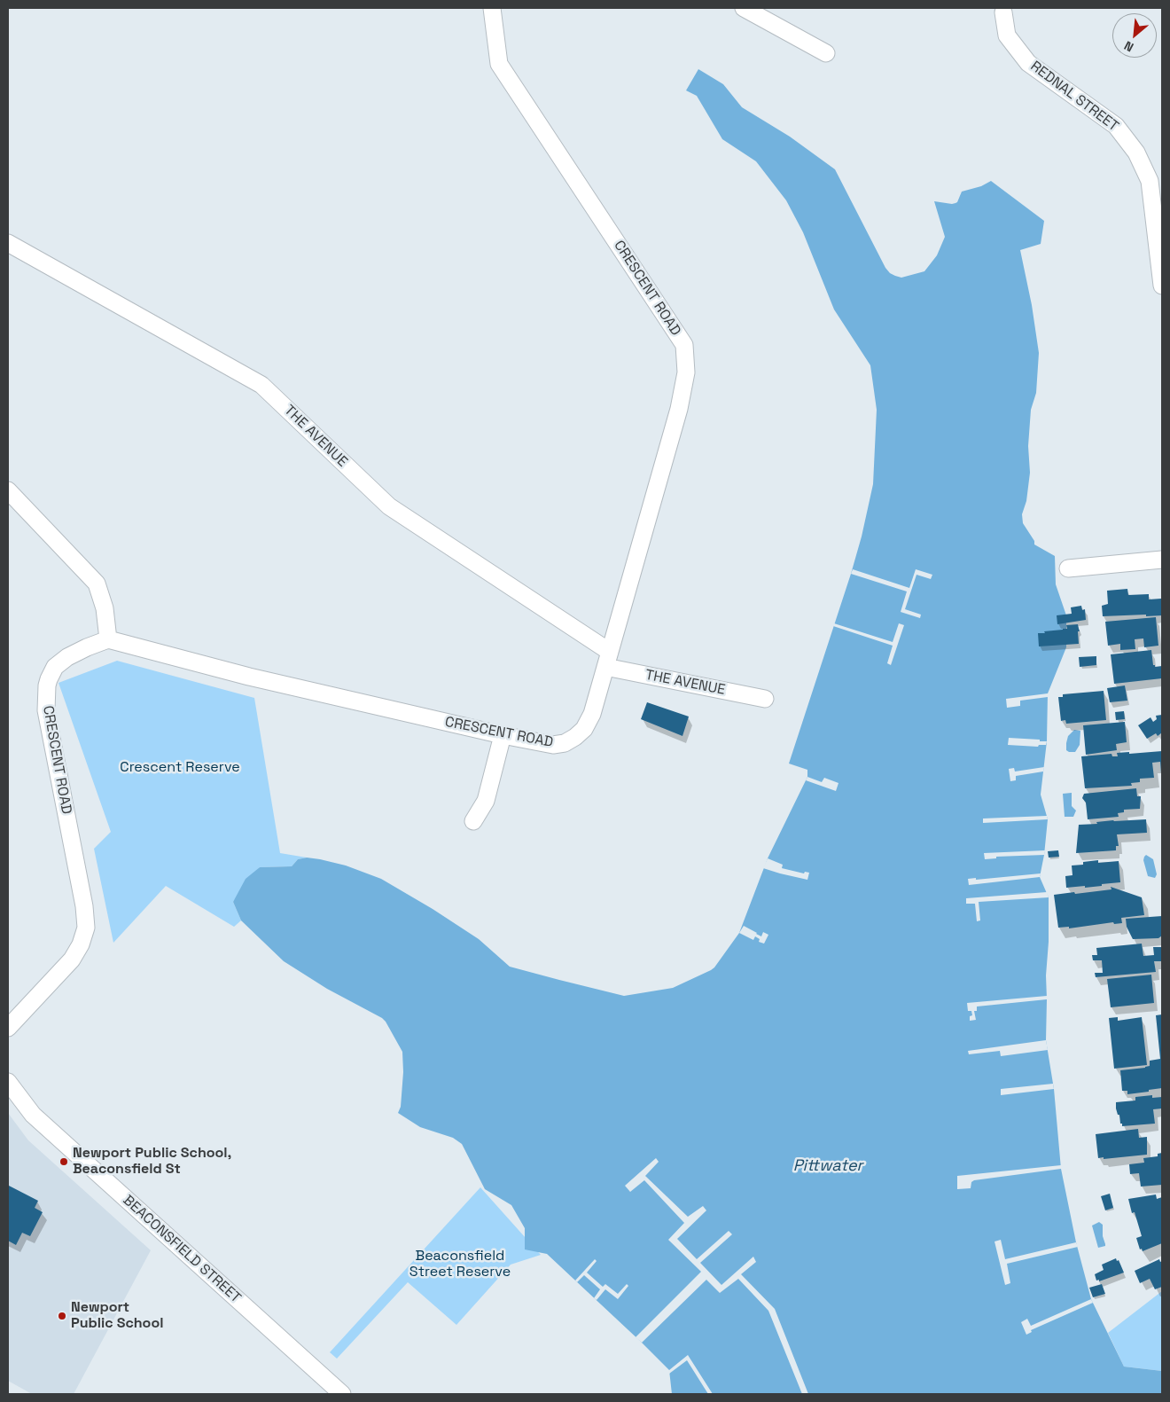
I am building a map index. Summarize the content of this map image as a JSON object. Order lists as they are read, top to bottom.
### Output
{
  "streets": {
    "street": [
      "REDNAL STREET",
      "CRESCENT ROAD",
      "THE AVENUE",
      "BEACONSFIELD STREET"
    ]
  },
  "crossings": [
    ["CRESCENT ROAD", "THE AVENUE"]
  ],
  "water": ["Pittwater"],
  "parks": ["Crescent Reserve", "Beaconsfield Street Reserve"],
  "places": ["Newport Public School, Beaconsfield St", "Newport Public School"],
  "north": "bottom left"
}
